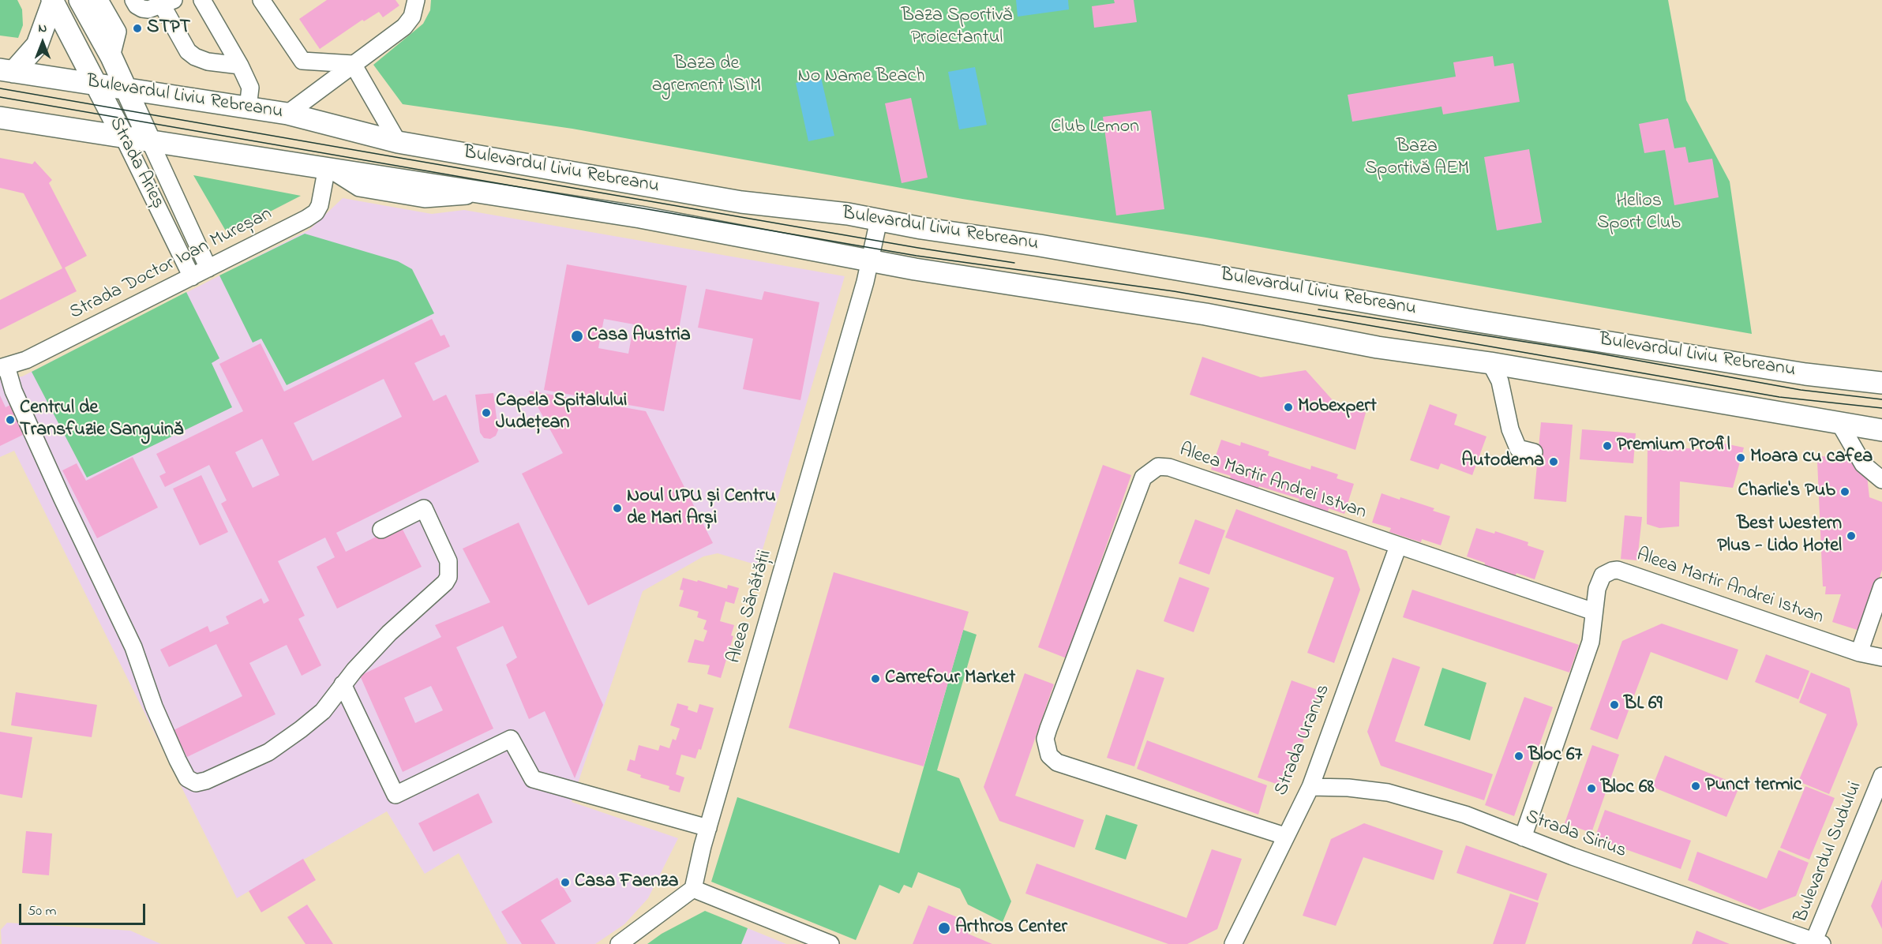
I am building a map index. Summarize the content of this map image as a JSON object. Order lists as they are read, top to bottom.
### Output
{
  "streets": {
    "main road": ["Bulevardul Liviu Rebreanu", "Strada Arieș"],
    "street": [
      "Strada Doctor Ioan Mureșan",
      "Aleea Martir Andrei Istvan",
      "Aleea Sănătății",
      "Strada Uranus",
      "Strada Sirius",
      "Bulevardul Sudului"
    ]
  },
  "crossings": [
    ["Bulevardul Liviu Rebreanu", "Strada Arieș"],
    ["Bulevardul Liviu Rebreanu", "Strada Doctor Ioan Mureșan"],
    ["Bulevardul Liviu Rebreanu", "Aleea Sănătății"],
    ["Strada Arieș", "Strada Doctor Ioan Mureșan"],
    ["Aleea Martir Andrei Istvan", "Strada Uranus"],
    ["Strada Uranus", "Strada Sirius"],
    ["Strada Sirius", "Bulevardul Sudului"]
  ],
  "parks": [
    "Baza Sportivă Proiectantul",
    "Baza de agrement ISIM",
    "No Name Beach",
    "Club Lemon",
    "Baza Sportivă AEM",
    "Helios Sport Club"
  ],
  "places": [
    "STPT",
    "Casa Austria",
    "Mobexpert",
    "Capela Spitalului Județean",
    "Centrul de Transfuzie Sanguină",
    "Premium Profil",
    "Moara cu cafea",
    "Autodema",
    "Charlie's Pub",
    "Noul UPU și Centru de Mari Arși",
    "Best Western Plus - Lido Hotel",
    "Carrefour Market",
    "BL 69",
    "Bloc 67",
    "Punct termic",
    "Bloc 68",
    "Casa Faenza",
    "Arthros Center"
  ],
  "scale_bar": "50 m",
  "north": "top"
}
